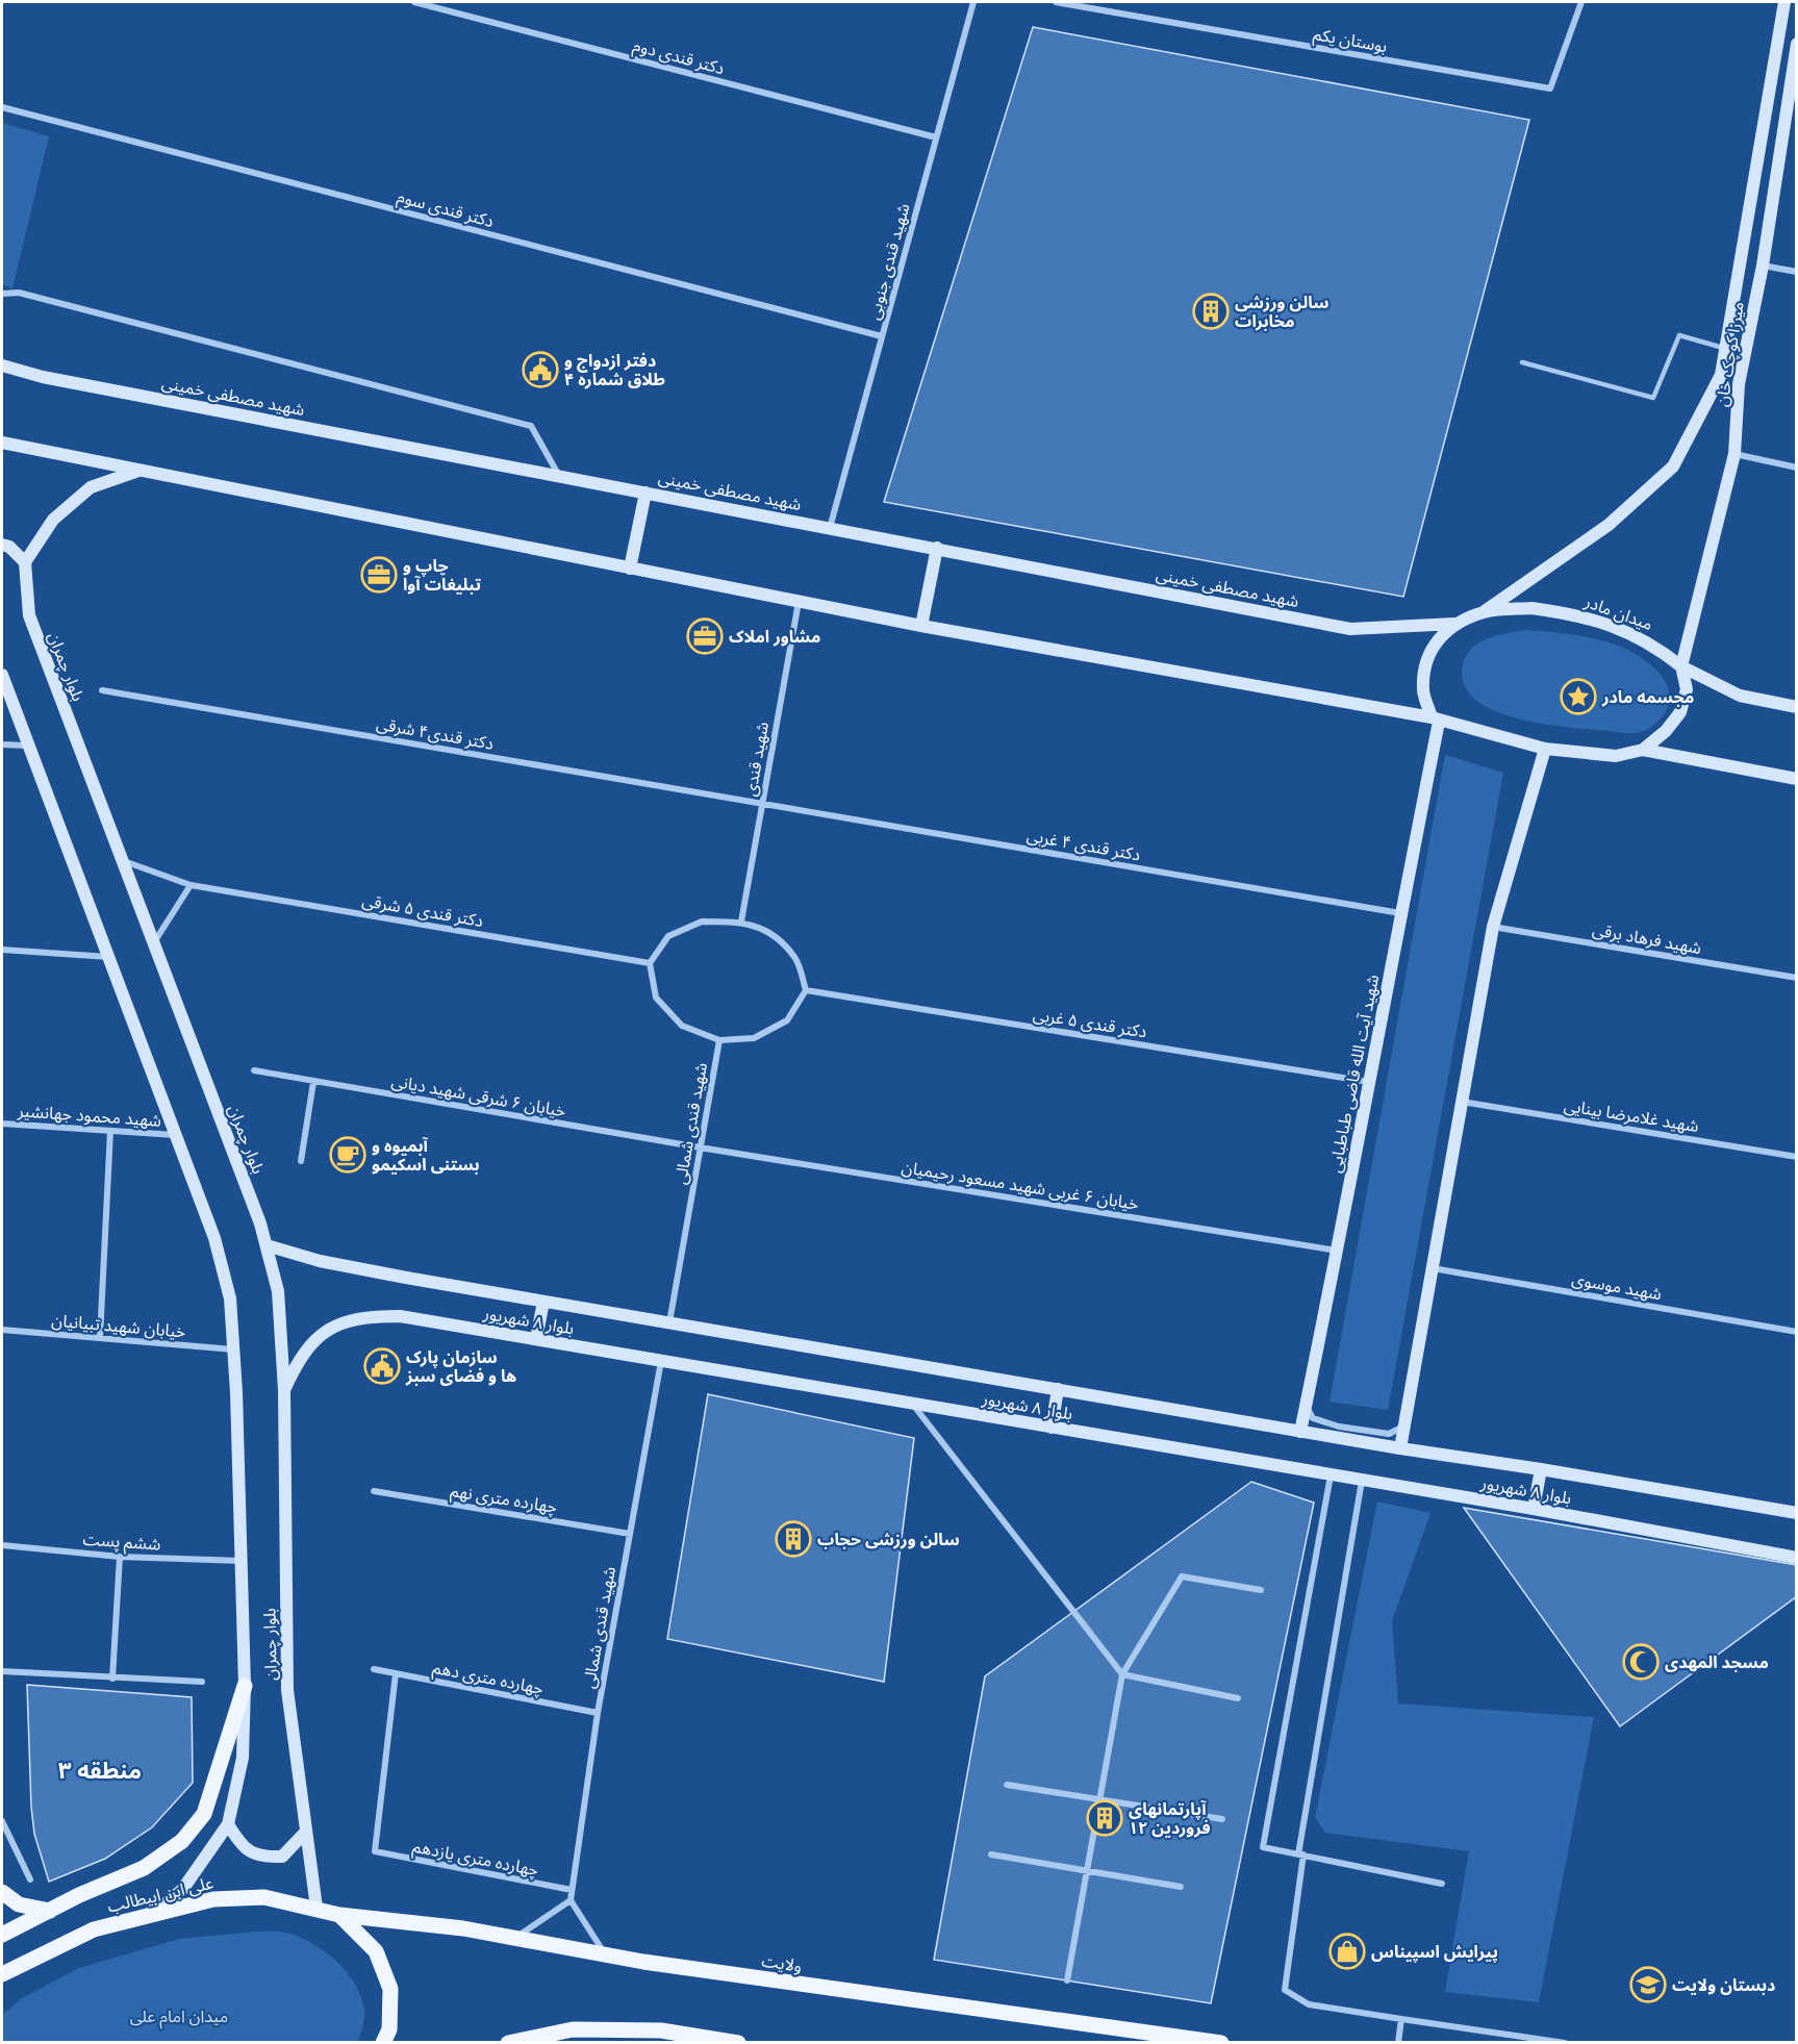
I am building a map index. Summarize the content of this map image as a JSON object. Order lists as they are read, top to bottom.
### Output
{
  "streets": {
    "main road": [
      "میرزا کوچک خان",
      "شهید مصطفی خمینی",
      "میدان مادر",
      "بلوار چمران",
      "شهید آیت الله قاضی طباطبایی",
      "بلوار ۸ شهریور",
      "علی ابن ابیطالب",
      "ولایت"
    ],
    "street": [
      "بوستان یکم",
      "دکتر قندی دوم",
      "دکتر قندی سوم",
      "شهید قندی جنوبی",
      "دکتر قندی۴ شرقی",
      "شهید قندی",
      "دکتر قندی ۴ غربی",
      "دکتر قندی ۵ شرقی",
      "شهید فرهاد برقی",
      "دکتر قندی ۵ غربی",
      "خیابان ۶ شرقی شهید دیانی",
      "شهید محمود جهانشیر",
      "شهید غلامرضا بینایی",
      "شهید قندی شمالی",
      "خیابان ۶ غربی شهید مسعود رحیمیان",
      "شهید موسوی",
      "خیابان شهید تبیانیان",
      "چهارده متری نهم",
      "ششم پست",
      "چهارده متری دهم",
      "چهارده متری یازدهم"
    ]
  },
  "crossings": [
    ["دکتر قندی دوم", "شهید قندی جنوبی"],
    ["دکتر قندی سوم", "شهید قندی جنوبی"],
    ["شهید قندی جنوبی", "شهید مصطفی خمینی"],
    ["میرزا کوچک خان", "میدان مادر"],
    ["شهید مصطفی خمینی", "میدان مادر"],
    ["میدان مادر", "شهید آیت الله قاضی طباطبایی"],
    ["بلوار چمران", "دکتر قندی ۵ شرقی"],
    ["بلوار چمران", "شهید محمود جهانشیر"],
    ["بلوار چمران", "بلوار ۸ شهریور"],
    ["بلوار چمران", "خیابان شهید تبیانیان"],
    ["بلوار چمران", "ششم پست"],
    ["بلوار چمران", "علی ابن ابیطالب"],
    ["دکتر قندی۴ شرقی", "شهید قندی"],
    ["دکتر قندی۴ شرقی", "دکتر قندی ۴ غربی"],
    ["شهید قندی", "دکتر قندی ۴ غربی"],
    ["شهید قندی", "دکتر قندی ۵ شرقی"],
    ["شهید قندی", "دکتر قندی ۵ غربی"],
    ["شهید قندی", "شهید قندی شمالی"],
    ["دکتر قندی ۴ غربی", "شهید آیت الله قاضی طباطبایی"],
    ["دکتر قندی ۵ شرقی", "دکتر قندی ۵ غربی"],
    ["دکتر قندی ۵ شرقی", "شهید قندی شمالی"],
    ["دکتر قندی ۵ غربی", "شهید آیت الله قاضی طباطبایی"],
    ["دکتر قندی ۵ غربی", "شهید قندی شمالی"],
    ["شهید آیت الله قاضی طباطبایی", "خیابان ۶ غربی شهید مسعود رحیمیان"],
    ["شهید آیت الله قاضی طباطبایی", "بلوار ۸ شهریور"],
    ["خیابان ۶ شرقی شهید دیانی", "شهید قندی شمالی"],
    ["خیابان ۶ شرقی شهید دیانی", "خیابان ۶ غربی شهید مسعود رحیمیان"],
    ["شهید قندی شمالی", "خیابان ۶ غربی شهید مسعود رحیمیان"],
    ["شهید قندی شمالی", "بلوار ۸ شهریور"],
    ["شهید قندی شمالی", "چهارده متری نهم"],
    ["شهید قندی شمالی", "چهارده متری دهم"],
    ["شهید قندی شمالی", "چهارده متری یازدهم"],
    ["چهارده متری دهم", "چهارده متری یازدهم"],
    ["علی ابن ابیطالب", "ولایت"]
  ],
  "districts": ["منطقه ۳"],
  "parks": ["میدان امام علی"],
  "places": {
    "building": ["سالن ورزشی مخابرات", "سالن ورزشی حجاب", "آپارتمانهای ۱۲ فروردین"],
    "public building": ["دفتر ازدواج و طلاق شماره ۴", "سازمان پارک ها و فضای سبز"],
    "office": ["چاپ و تبلیغات آوا", "مشاور املاک"],
    "place": ["مجسمه مادر"],
    "cafe": ["آبمیوه و بستنی اسکیمو"],
    "mosque": ["مسجد المهدی"],
    "shop": ["پیرایش اسپیناس"],
    "school or university": ["دبستان ولایت"]
  }
}
